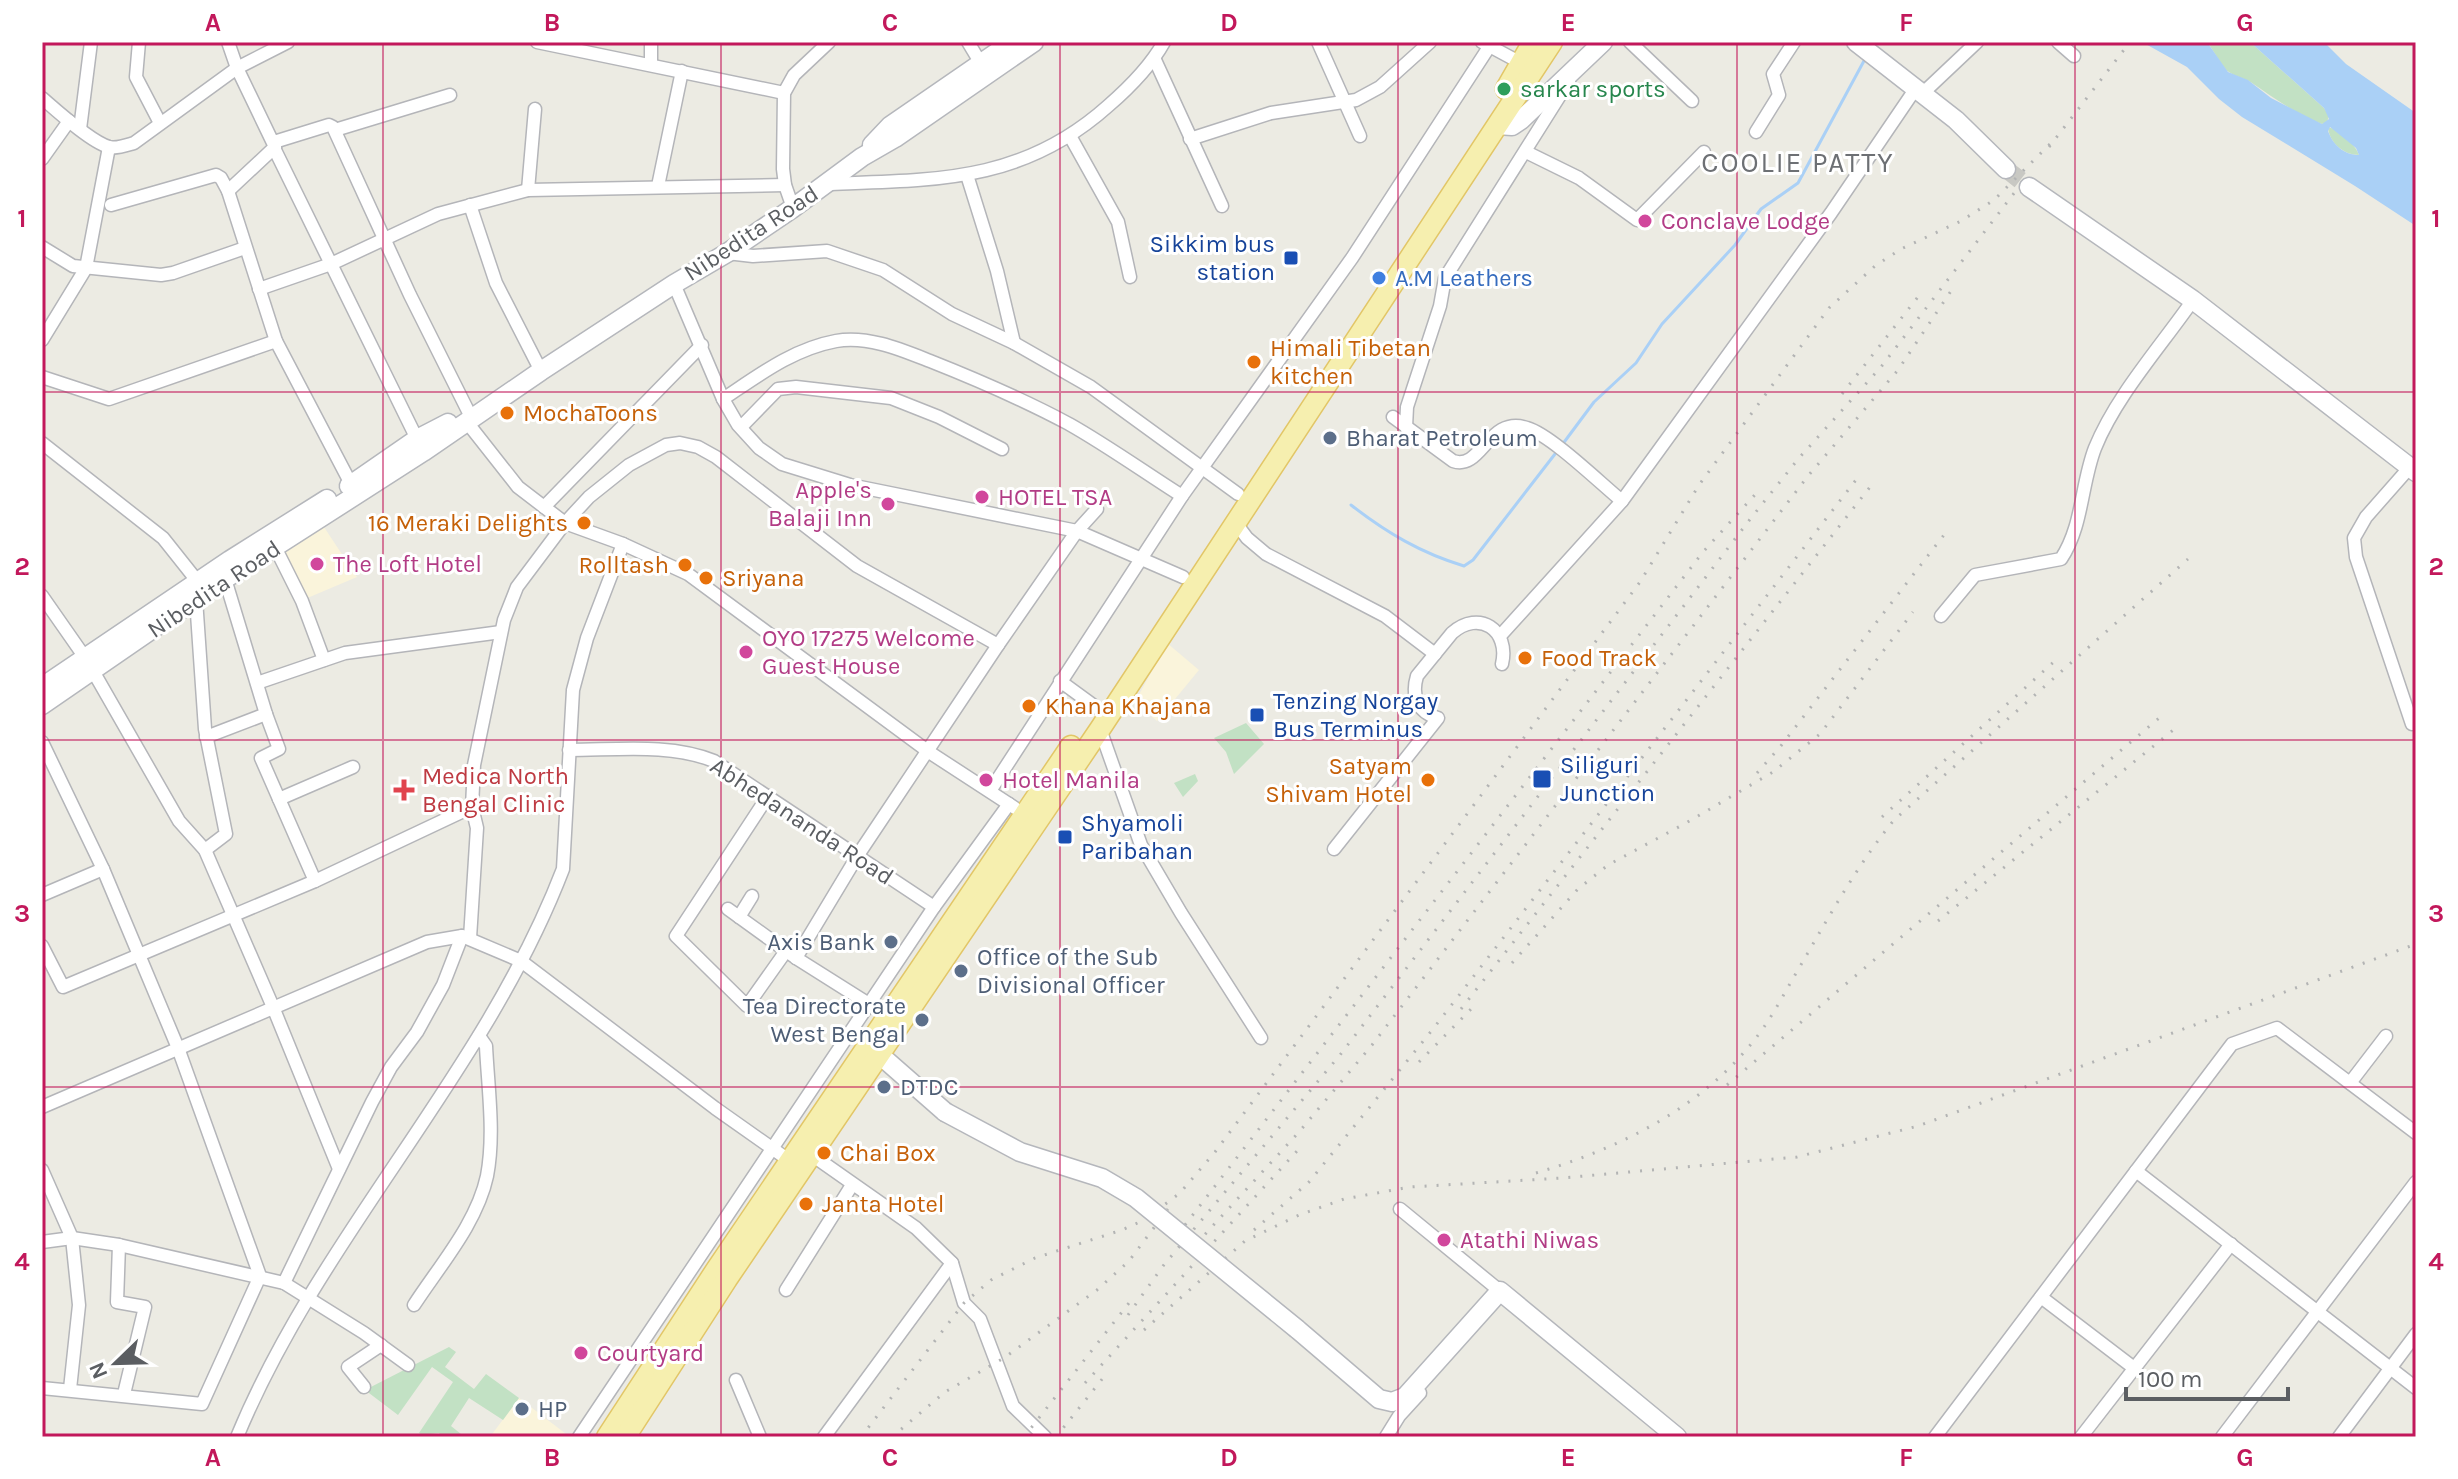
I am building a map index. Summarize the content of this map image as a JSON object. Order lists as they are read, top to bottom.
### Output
{
  "streets": {
    "street": ["Nibedita Road", "Abhedananda Road"]
  },
  "districts": ["COOLIE PATTY"],
  "places": {
    "other": [
      "sarkar sports",
      "Conclave Lodge",
      "A.M Leathers",
      "Himali Tibetan kitchen",
      "MochaToons",
      "Bharat Petroleum",
      "HOTEL TSA",
      "Apple's Balaji Inn",
      "16 Meraki Delights",
      "The Loft Hotel",
      "Rolltash",
      "Sriyana",
      "OYO 17275 Welcome Guest House",
      "Food Track",
      "Khana Khajana",
      "Hotel Manila",
      "Satyam Shivam Hotel",
      "Axis Bank",
      "Office of the Sub Divisional Officer",
      "Tea Directorate West Bengal",
      "DTDC",
      "Chai Box",
      "Janta Hotel",
      "Atathi Niwas",
      "Courtyard",
      "HP"
    ],
    "transit": [
      "Sikkim bus station",
      "Tenzing Norgay Bus Terminus",
      "Siliguri Junction",
      "Shyamoli Paribahan"
    ],
    "health": ["Medica North Bengal Clinic"]
  },
  "scale_bar": "100 m",
  "north": "bottom left",
  "grid": {
    "columns": [
      "A",
      "B",
      "C",
      "D",
      "E",
      "F",
      "G"
    ],
    "rows": [
      "1",
      "2",
      "3",
      "4"
    ]
  }
}
